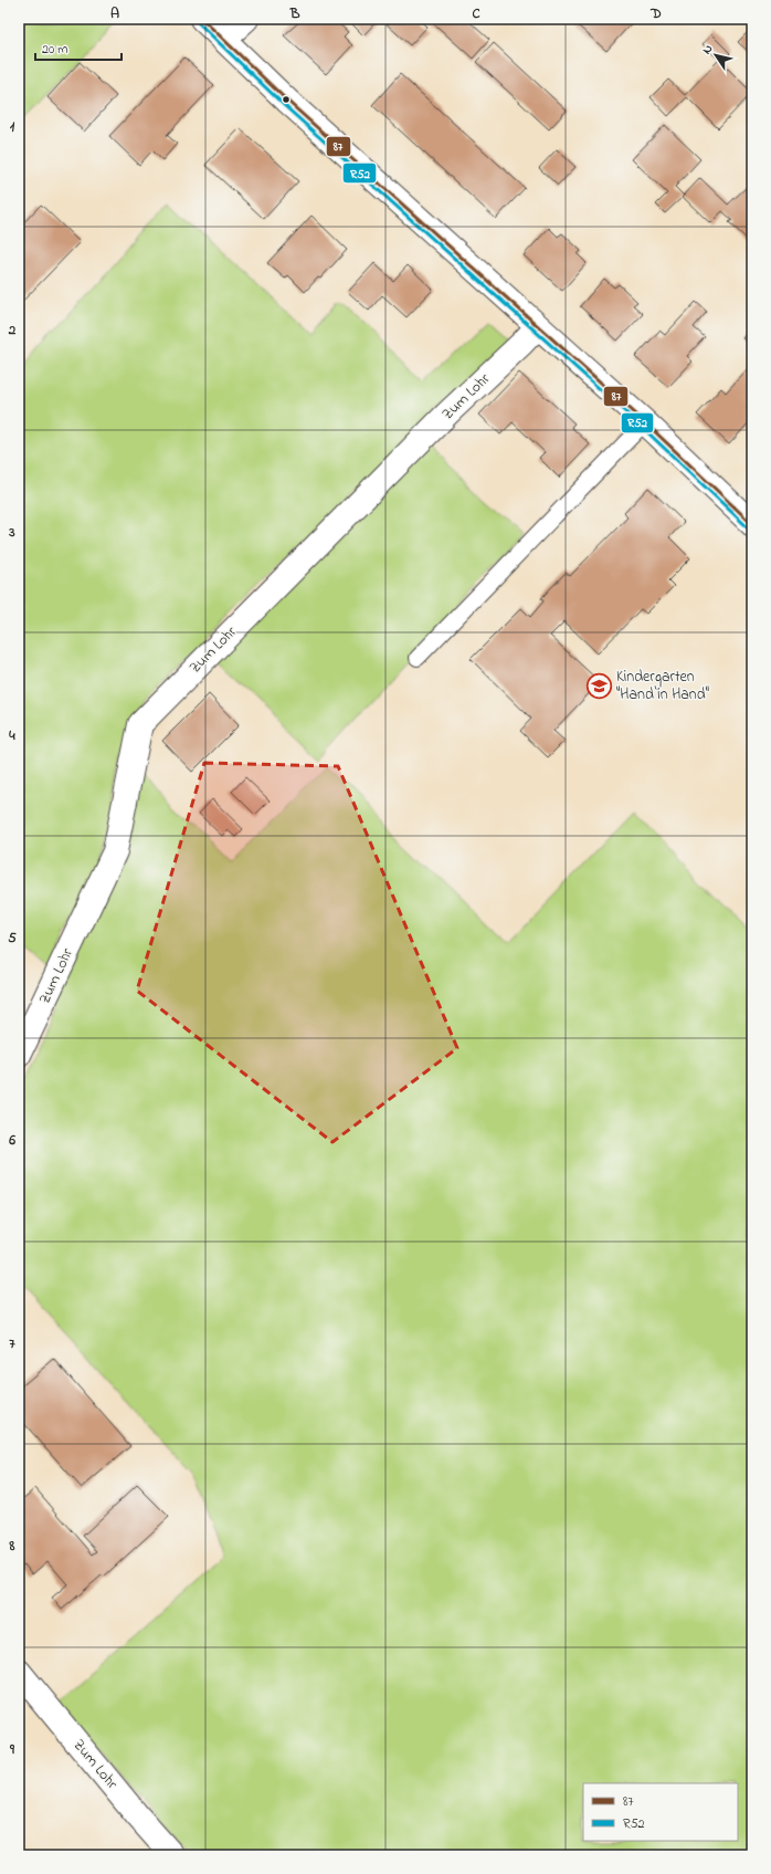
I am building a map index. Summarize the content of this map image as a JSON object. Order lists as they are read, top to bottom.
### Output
{
  "streets": {
    "street": ["Zum Lohr"]
  },
  "places": {
    "school or university": ["Kindergarten \"Hand in Hand\""]
  },
  "lines": ["transit line 87", "transit line R52"],
  "legend": ["87", "R52"],
  "scale_bar": "20 m",
  "north": "top left",
  "grid": {
    "columns": [
      "A",
      "B",
      "C",
      "D"
    ],
    "rows": [
      "1",
      "2",
      "3",
      "4",
      "5",
      "6",
      "7",
      "8",
      "9"
    ]
  }
}
